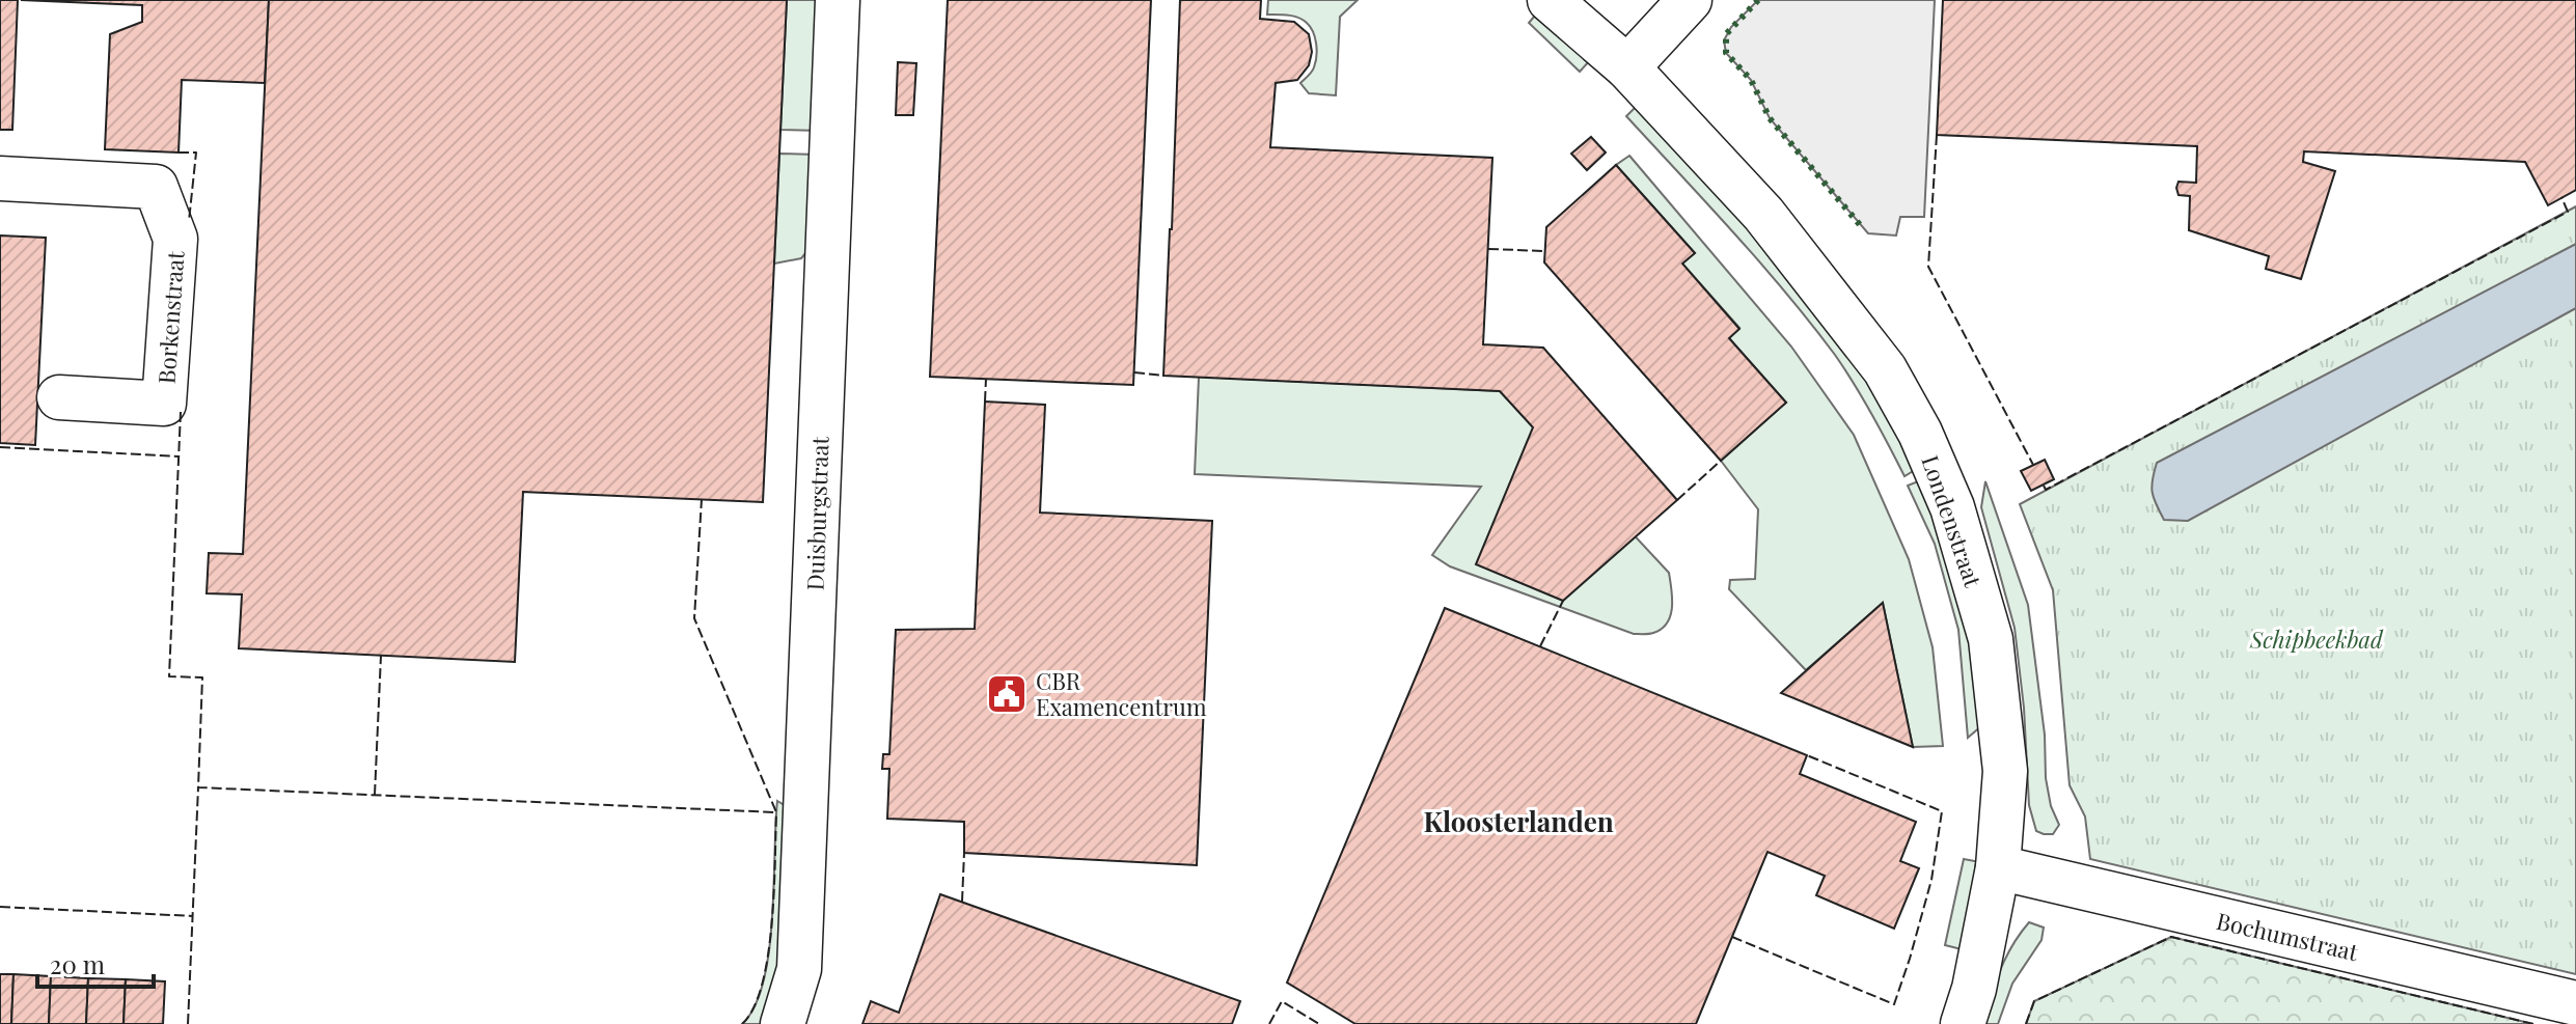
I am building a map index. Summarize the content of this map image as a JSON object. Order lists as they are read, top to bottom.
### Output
{
  "streets": {
    "street": [
      "Borkenstraat",
      "Duisburgstraat",
      "Londenstraat",
      "Bochumstraat"
    ]
  },
  "crossings": [
    ["Londenstraat", "Bochumstraat"]
  ],
  "districts": ["Kloosterlanden"],
  "parks": ["Schipbeekbad"],
  "places": {
    "public building": ["CBR Examencentrum"]
  },
  "scale_bar": "20 m"
}
